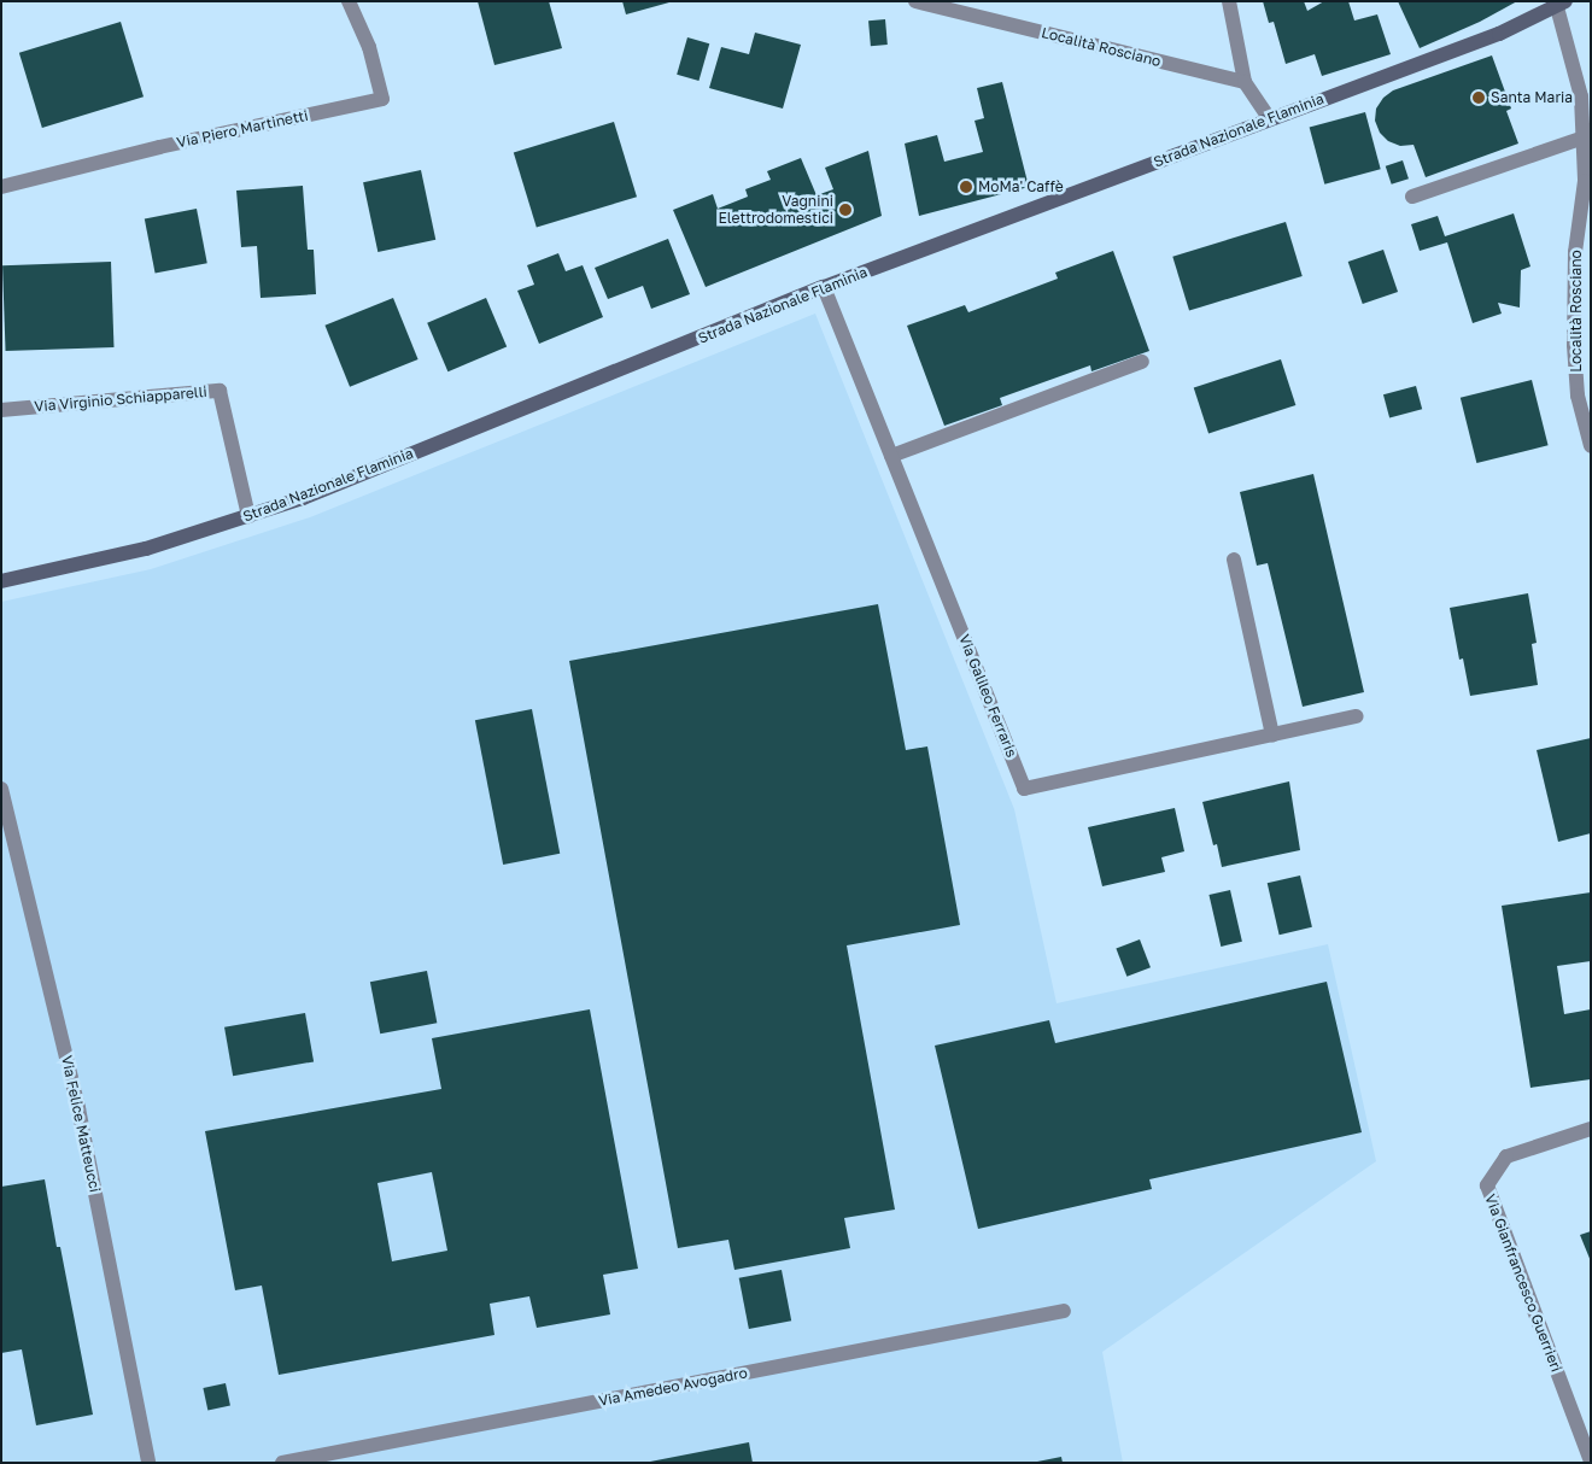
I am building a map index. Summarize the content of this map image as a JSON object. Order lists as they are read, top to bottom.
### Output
{
  "streets": {
    "main road": ["Strada Nazionale Flaminia"],
    "street": [
      "Località Rosciano",
      "Via Piero Martinetti",
      "Via Virginio Schiapparelli",
      "Via Galileo Ferraris",
      "Via Felice Matteucci",
      "Via Gianfrancesco Guerrieri",
      "Via Amedeo Avogadro"
    ]
  },
  "crossings": [
    ["Località Rosciano", "Strada Nazionale Flaminia"],
    ["Strada Nazionale Flaminia", "Via Virginio Schiapparelli"],
    ["Strada Nazionale Flaminia", "Via Galileo Ferraris"]
  ],
  "places": ["Santa Maria", "MoMa' Caffè", "Vagnini Elettrodomestici"]
}
